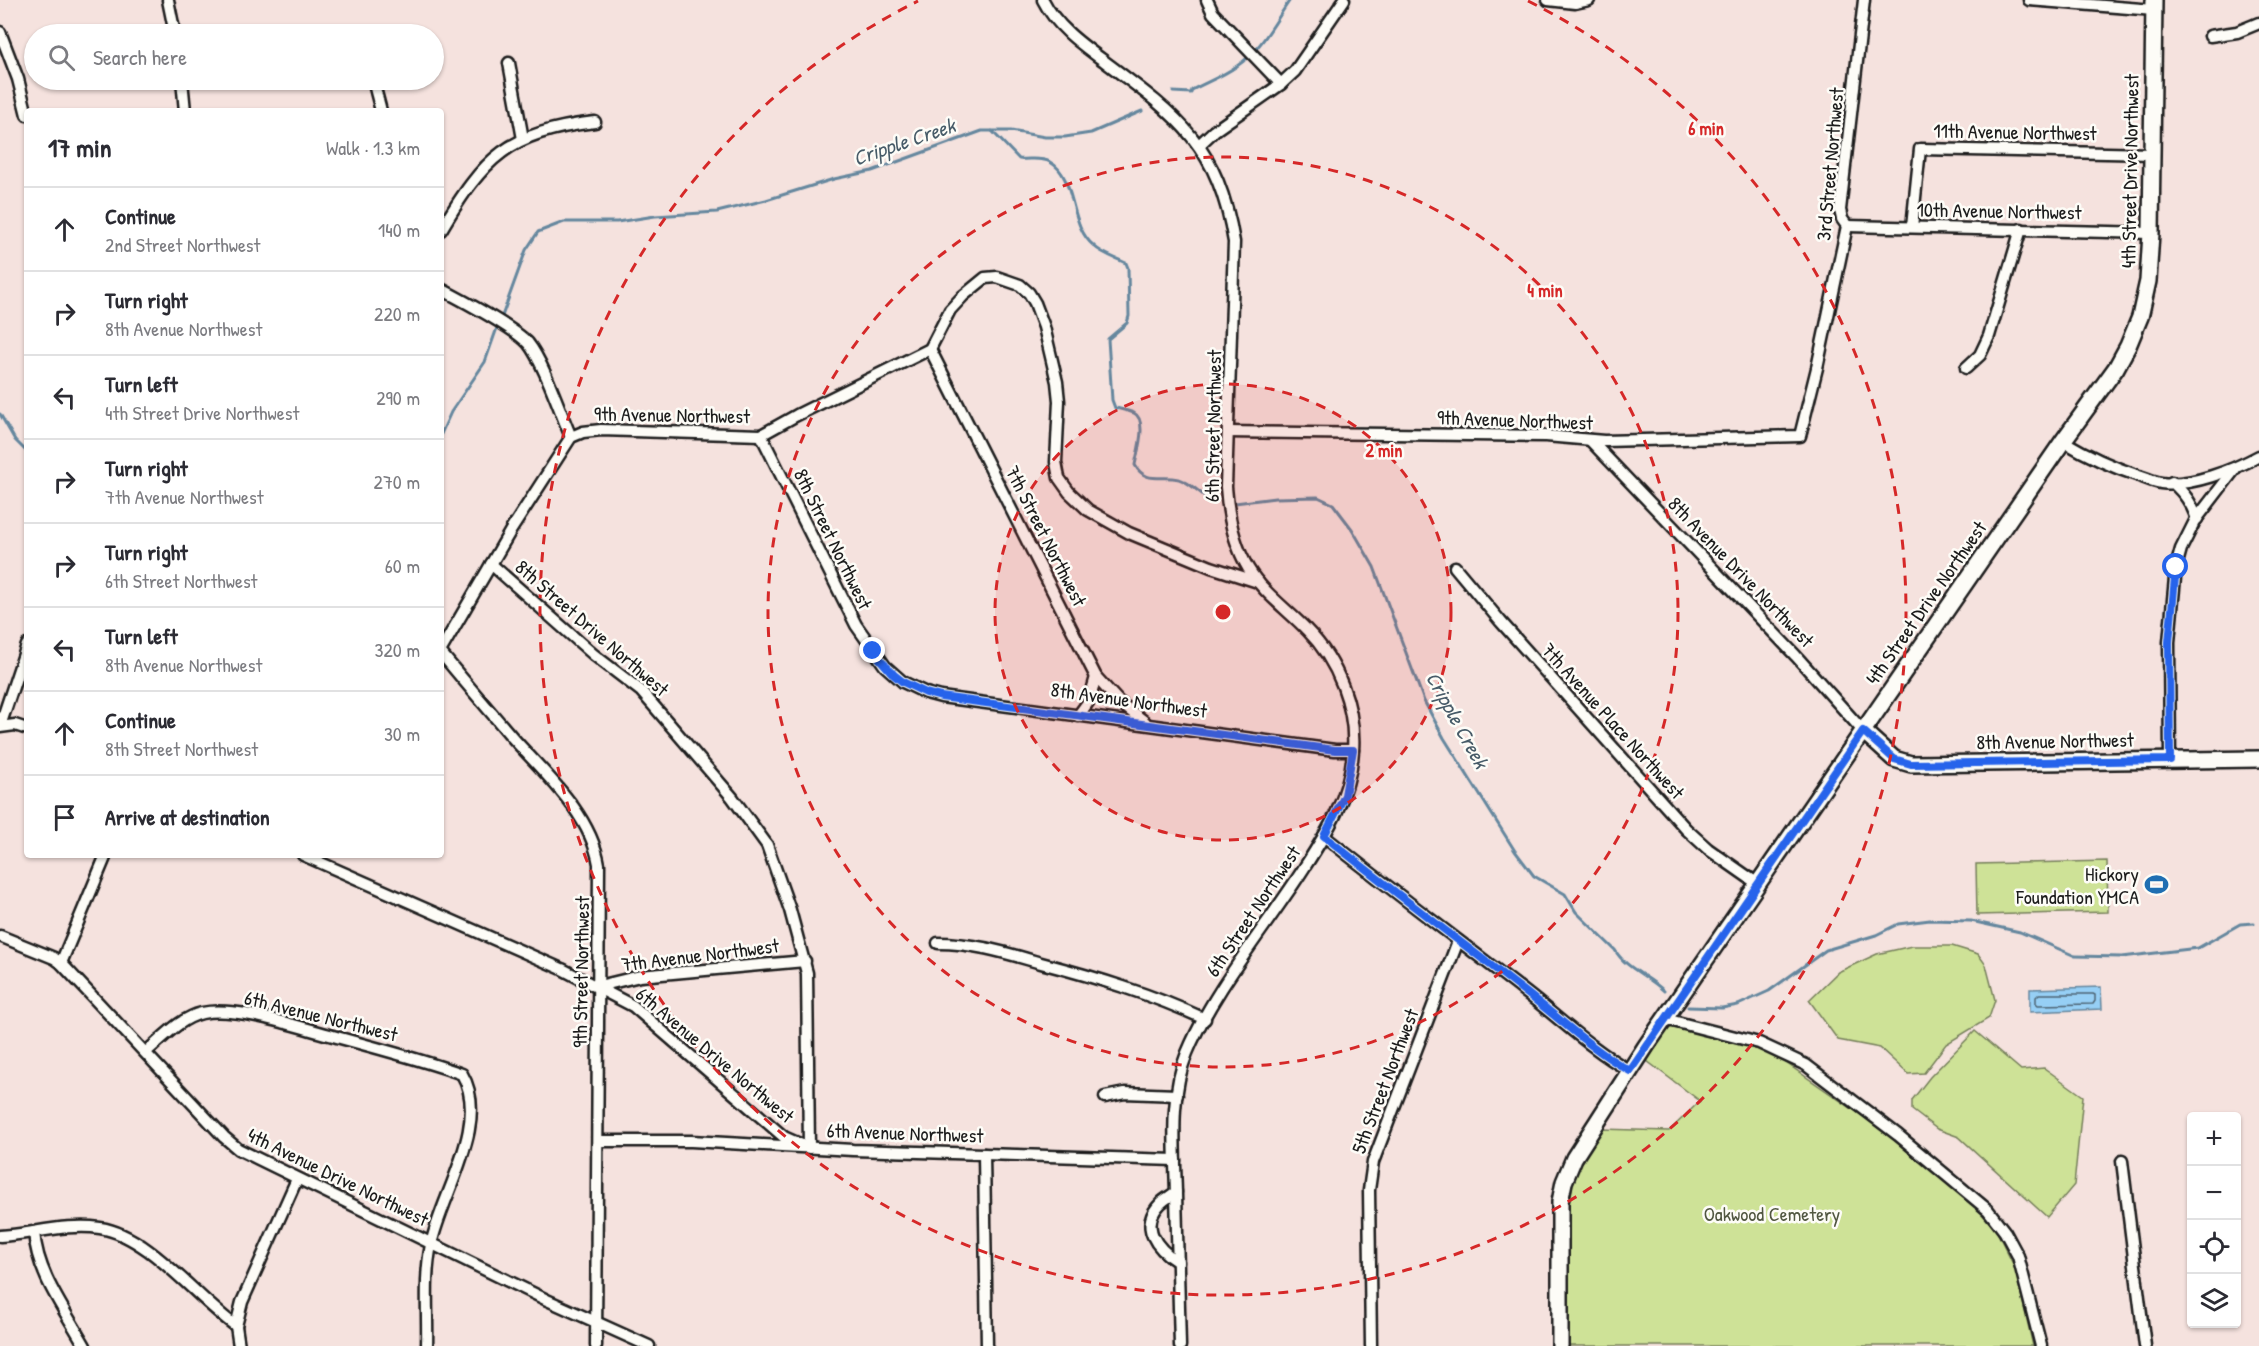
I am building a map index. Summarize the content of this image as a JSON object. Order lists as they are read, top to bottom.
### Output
{
  "streets": {
    "main road": ["4th Street Drive Northwest", "8th Avenue Northwest"],
    "street": [
      "11th Avenue Northwest",
      "3rd Street Northwest",
      "10th Avenue Northwest",
      "9th Avenue Northwest",
      "6th Street Northwest",
      "7th Street Northwest",
      "8th Street Northwest",
      "8th Avenue Drive Northwest",
      "8th Street Drive Northwest",
      "7th Avenue Place Northwest",
      "7th Avenue Northwest",
      "9th Street Northwest",
      "6th Avenue Northwest",
      "6th Avenue Drive Northwest",
      "5th Street Northwest",
      "4th Avenue Drive Northwest"
    ]
  },
  "crossings": [
    ["11th Avenue Northwest", "4th Street Drive Northwest"],
    ["11th Avenue Northwest", "10th Avenue Northwest"],
    ["3rd Street Northwest", "10th Avenue Northwest"],
    ["3rd Street Northwest", "9th Avenue Northwest"],
    ["4th Street Drive Northwest", "10th Avenue Northwest"],
    ["4th Street Drive Northwest", "8th Avenue Drive Northwest"],
    ["4th Street Drive Northwest", "8th Avenue Northwest"],
    ["4th Street Drive Northwest", "7th Avenue Place Northwest"],
    ["9th Avenue Northwest", "6th Street Northwest"],
    ["9th Avenue Northwest", "7th Street Northwest"],
    ["9th Avenue Northwest", "8th Street Northwest"],
    ["9th Avenue Northwest", "8th Avenue Drive Northwest"],
    ["9th Avenue Northwest", "8th Street Drive Northwest"],
    ["6th Street Northwest", "8th Avenue Northwest"],
    ["6th Street Northwest", "6th Avenue Northwest"],
    ["7th Street Northwest", "8th Avenue Northwest"],
    ["8th Street Northwest", "8th Avenue Northwest"],
    ["8th Avenue Drive Northwest", "8th Avenue Northwest"],
    ["8th Street Drive Northwest", "7th Avenue Northwest"],
    ["8th Street Drive Northwest", "6th Avenue Northwest"],
    ["8th Street Drive Northwest", "6th Avenue Drive Northwest"],
    ["7th Avenue Northwest", "9th Street Northwest"],
    ["7th Avenue Northwest", "6th Avenue Drive Northwest"],
    ["9th Street Northwest", "6th Avenue Northwest"],
    ["9th Street Northwest", "6th Avenue Drive Northwest"],
    ["9th Street Northwest", "4th Avenue Drive Northwest"],
    ["6th Avenue Northwest", "6th Avenue Drive Northwest"],
    ["6th Avenue Northwest", "4th Avenue Drive Northwest"]
  ],
  "water": ["Cripple Creek"],
  "parks": ["Oakwood Cemetery"],
  "places": {
    "sports": ["Hickory Foundation YMCA"]
  },
  "page": {
    "search": "Search here",
    "heading": ["17 min", "Walk · 1.3 km"],
    "list": [
      ["Continue", "2nd Street Northwest", "140 m"],
      ["Turn right", "8th Avenue Northwest", "220 m"],
      ["Turn left", "4th Street Drive Northwest", "290 m"],
      ["Turn right", "7th Avenue Northwest", "270 m"],
      ["Turn right", "6th Street Northwest", "60 m"],
      ["Turn left", "8th Avenue Northwest", "320 m"],
      ["Continue", "8th Street Northwest", "30 m"],
      "Arrive at destination"
    ],
    "map_buttons": ["+", "−"]
  },
  "rings": ["6 min", "4 min", "2 min"]
}
